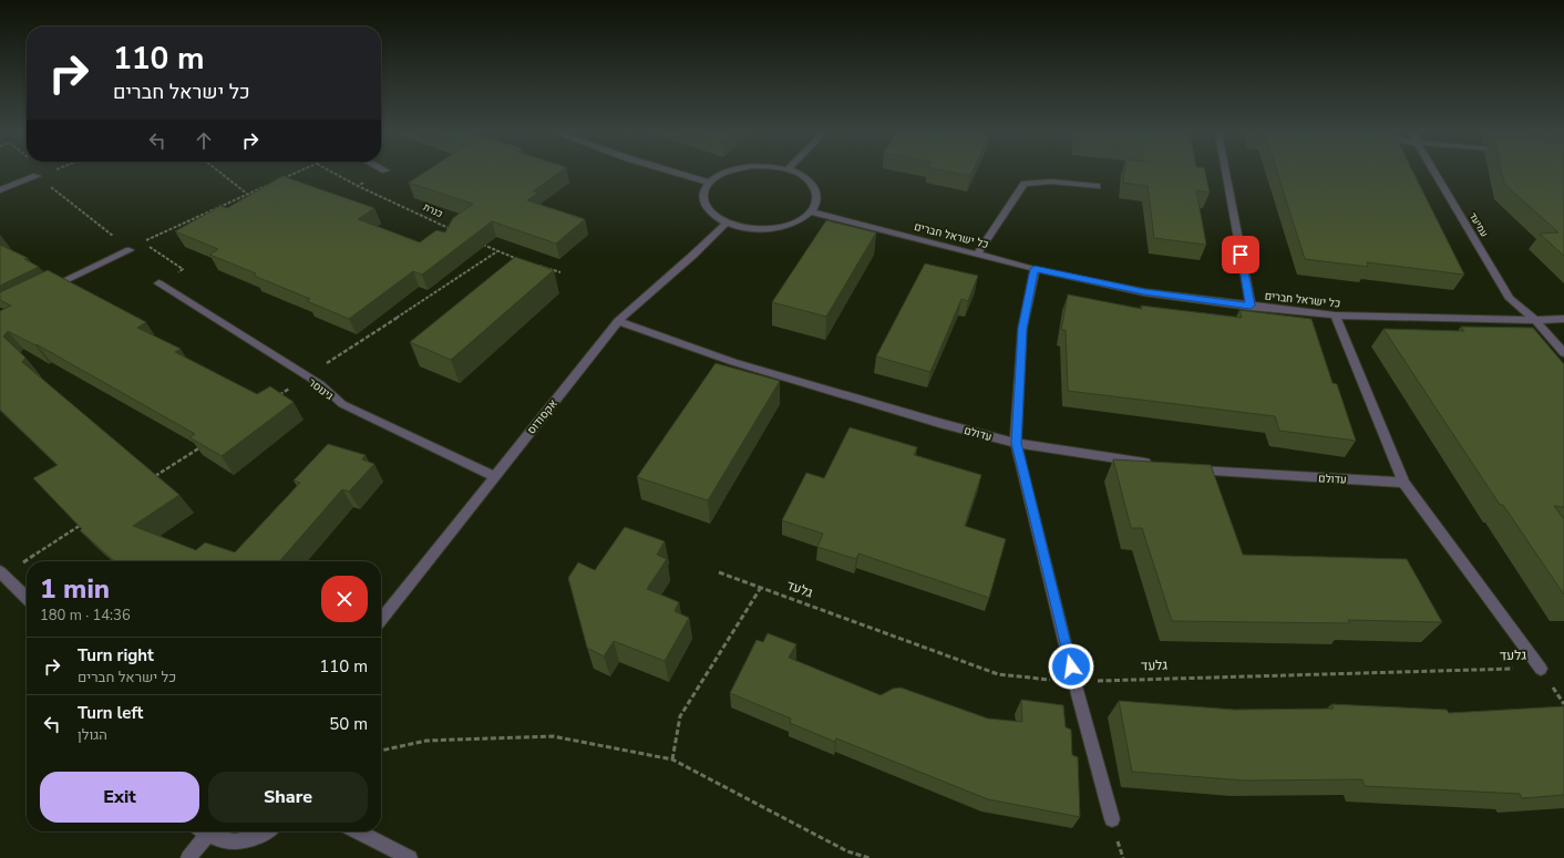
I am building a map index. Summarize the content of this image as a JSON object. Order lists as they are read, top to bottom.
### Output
{
  "streets": {
    "street": [
      "עמיעד",
      "כל ישראל חברים",
      "גינוסר",
      "אקסודוס",
      "עדולם"
    ],
    "path": ["כנרת", "גלעד"]
  },
  "crossings": [
    ["עמיעד", "כל ישראל חברים"],
    ["גינוסר", "אקסודוס"],
    ["אקסודוס", "עדולם"]
  ],
  "page": {
    "turn": ["110 m", "כל ישראל חברים"],
    "heading": ["1 min", "180 m · 14:36"],
    "list": [
      {
        "name": "Turn right",
        "note": "כל ישראל חברים",
        "value": "110 m"
      },
      {
        "name": "Turn left",
        "note": "הגולן",
        "value": "50 m"
      }
    ],
    "buttons": ["Exit", "Share"]
  }
}
